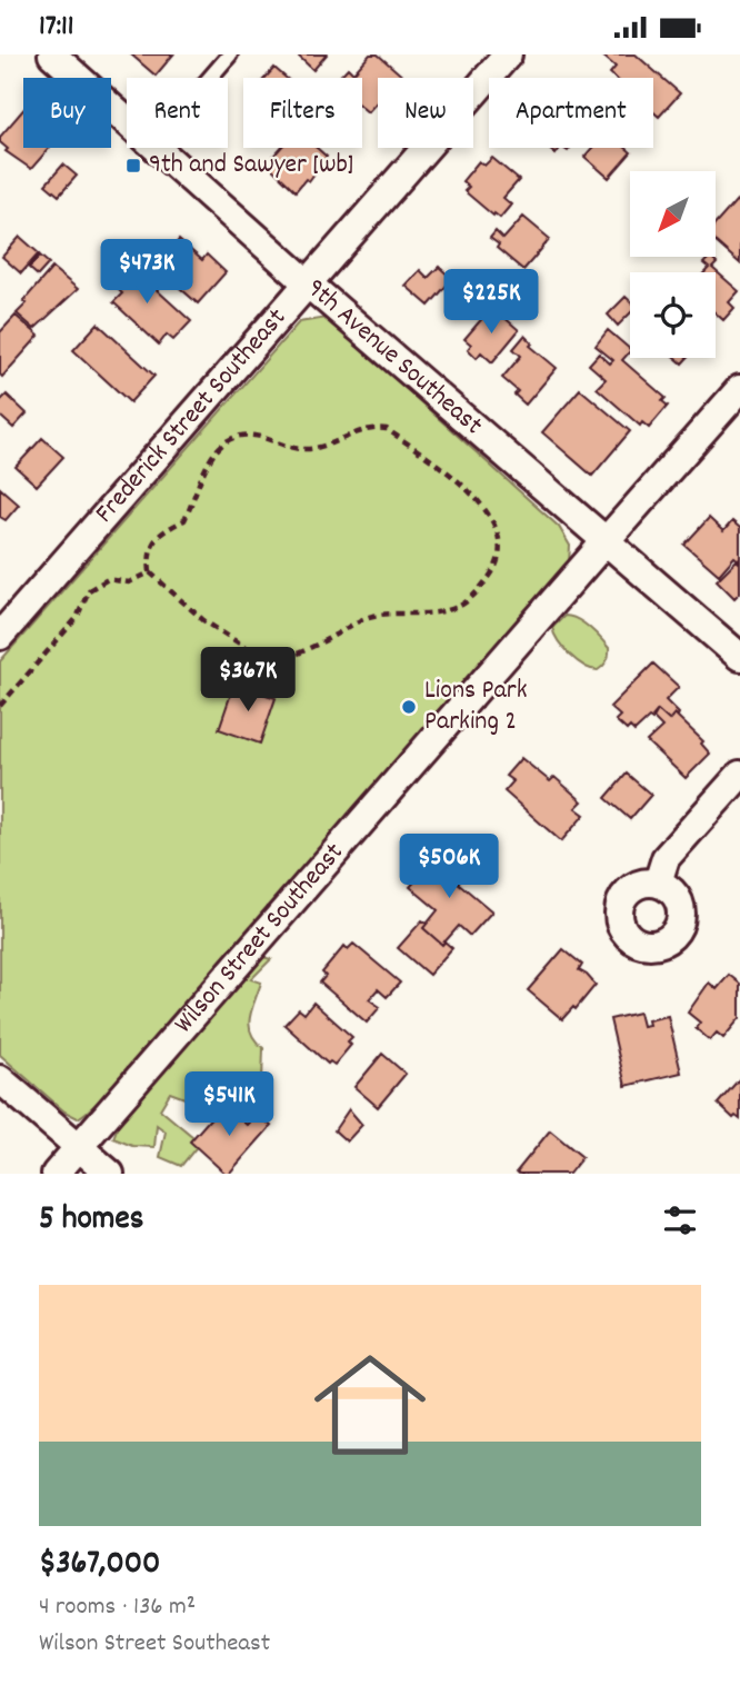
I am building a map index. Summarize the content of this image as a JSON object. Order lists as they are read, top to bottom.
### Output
{
  "streets": {
    "street": ["9th Avenue Southeast", "Frederick Street Southeast", "Wilson Street Southeast"]
  },
  "crossings": [
    ["9th Avenue Southeast", "Frederick Street Southeast"],
    ["9th Avenue Southeast", "Wilson Street Southeast"]
  ],
  "places": {
    "transit": ["9th and Sawyer [wb]"],
    "other": ["Lions Park Parking 2"]
  },
  "north": "bottom left",
  "page": {
    "status": "17:11",
    "chip": [
      "Buy",
      "Rent",
      "Filters",
      "New",
      "Apartment"
    ],
    "price": [
      "$473K",
      "$225K",
      "$367K",
      "$506K",
      "$541K"
    ],
    "heading": "5 homes",
    "list": [
      {
        "name": "$367,000",
        "note": "4 rooms · 136 m² · Wilson Street Southeast"
      }
    ]
  }
}
